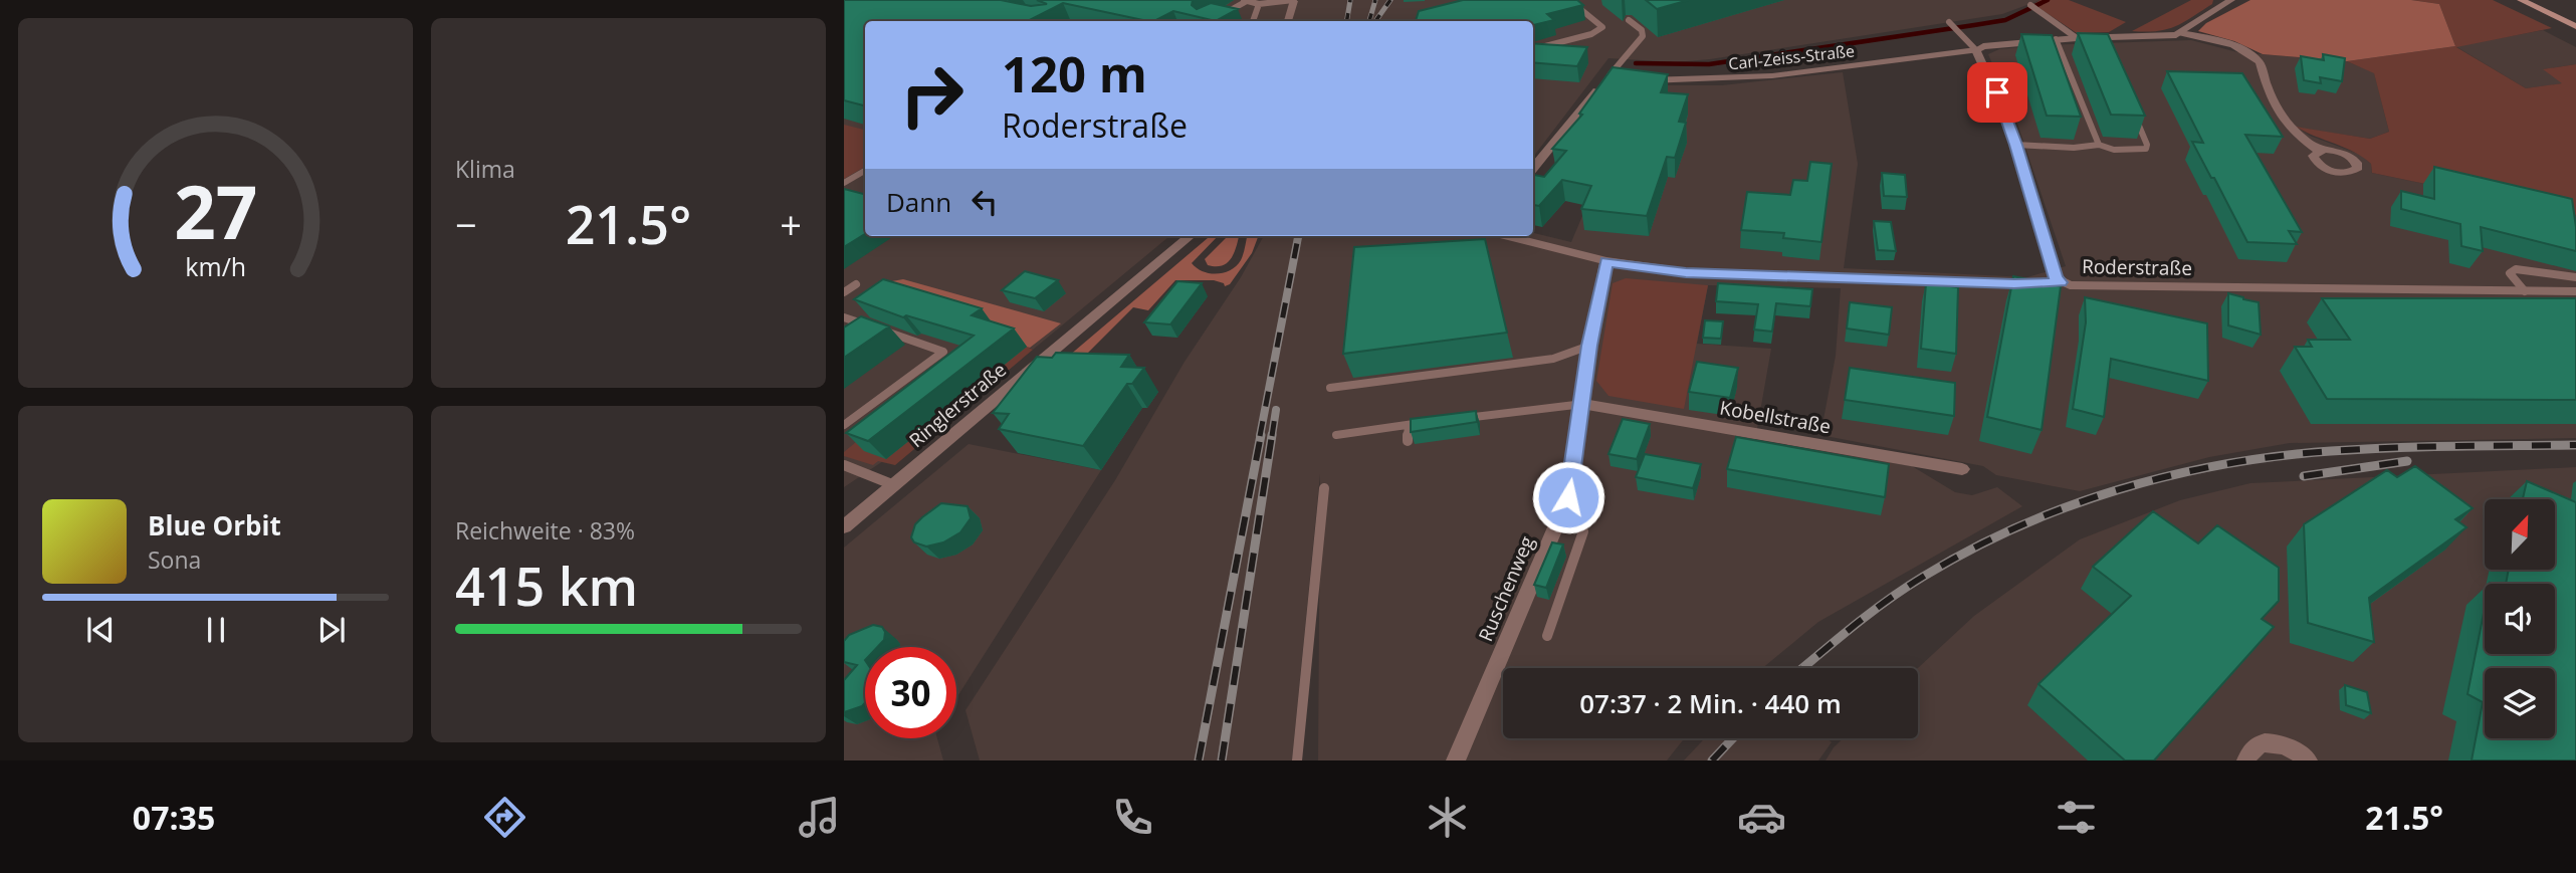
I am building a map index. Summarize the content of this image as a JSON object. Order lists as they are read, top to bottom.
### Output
{
  "streets": {
    "street": [
      "Carl-Zeiss-Straße",
      "Roderstraße",
      "Ringlerstraße",
      "Kobellstraße",
      "Ruschenweg"
    ]
  },
  "crossings": [
    ["Roderstraße", "Ruschenweg"],
    ["Kobellstraße", "Ruschenweg"]
  ],
  "north": "top right",
  "page": {
    "tile": [
      "Klima",
      ["Reichweite · 83%", "415 km"]
    ],
    "turn": ["120 m", "Roderstraße"],
    "then": "Dann",
    "heat": ["−", "21.5°", "+"],
    "song": ["Blue Orbit", "Sona"],
    "limit": "30",
    "trip": "07:37 · 2 Min. · 440 m",
    "tabs": ["07:35", "21.5°"],
    "gauge": ["27", "km/h"]
  }
}
